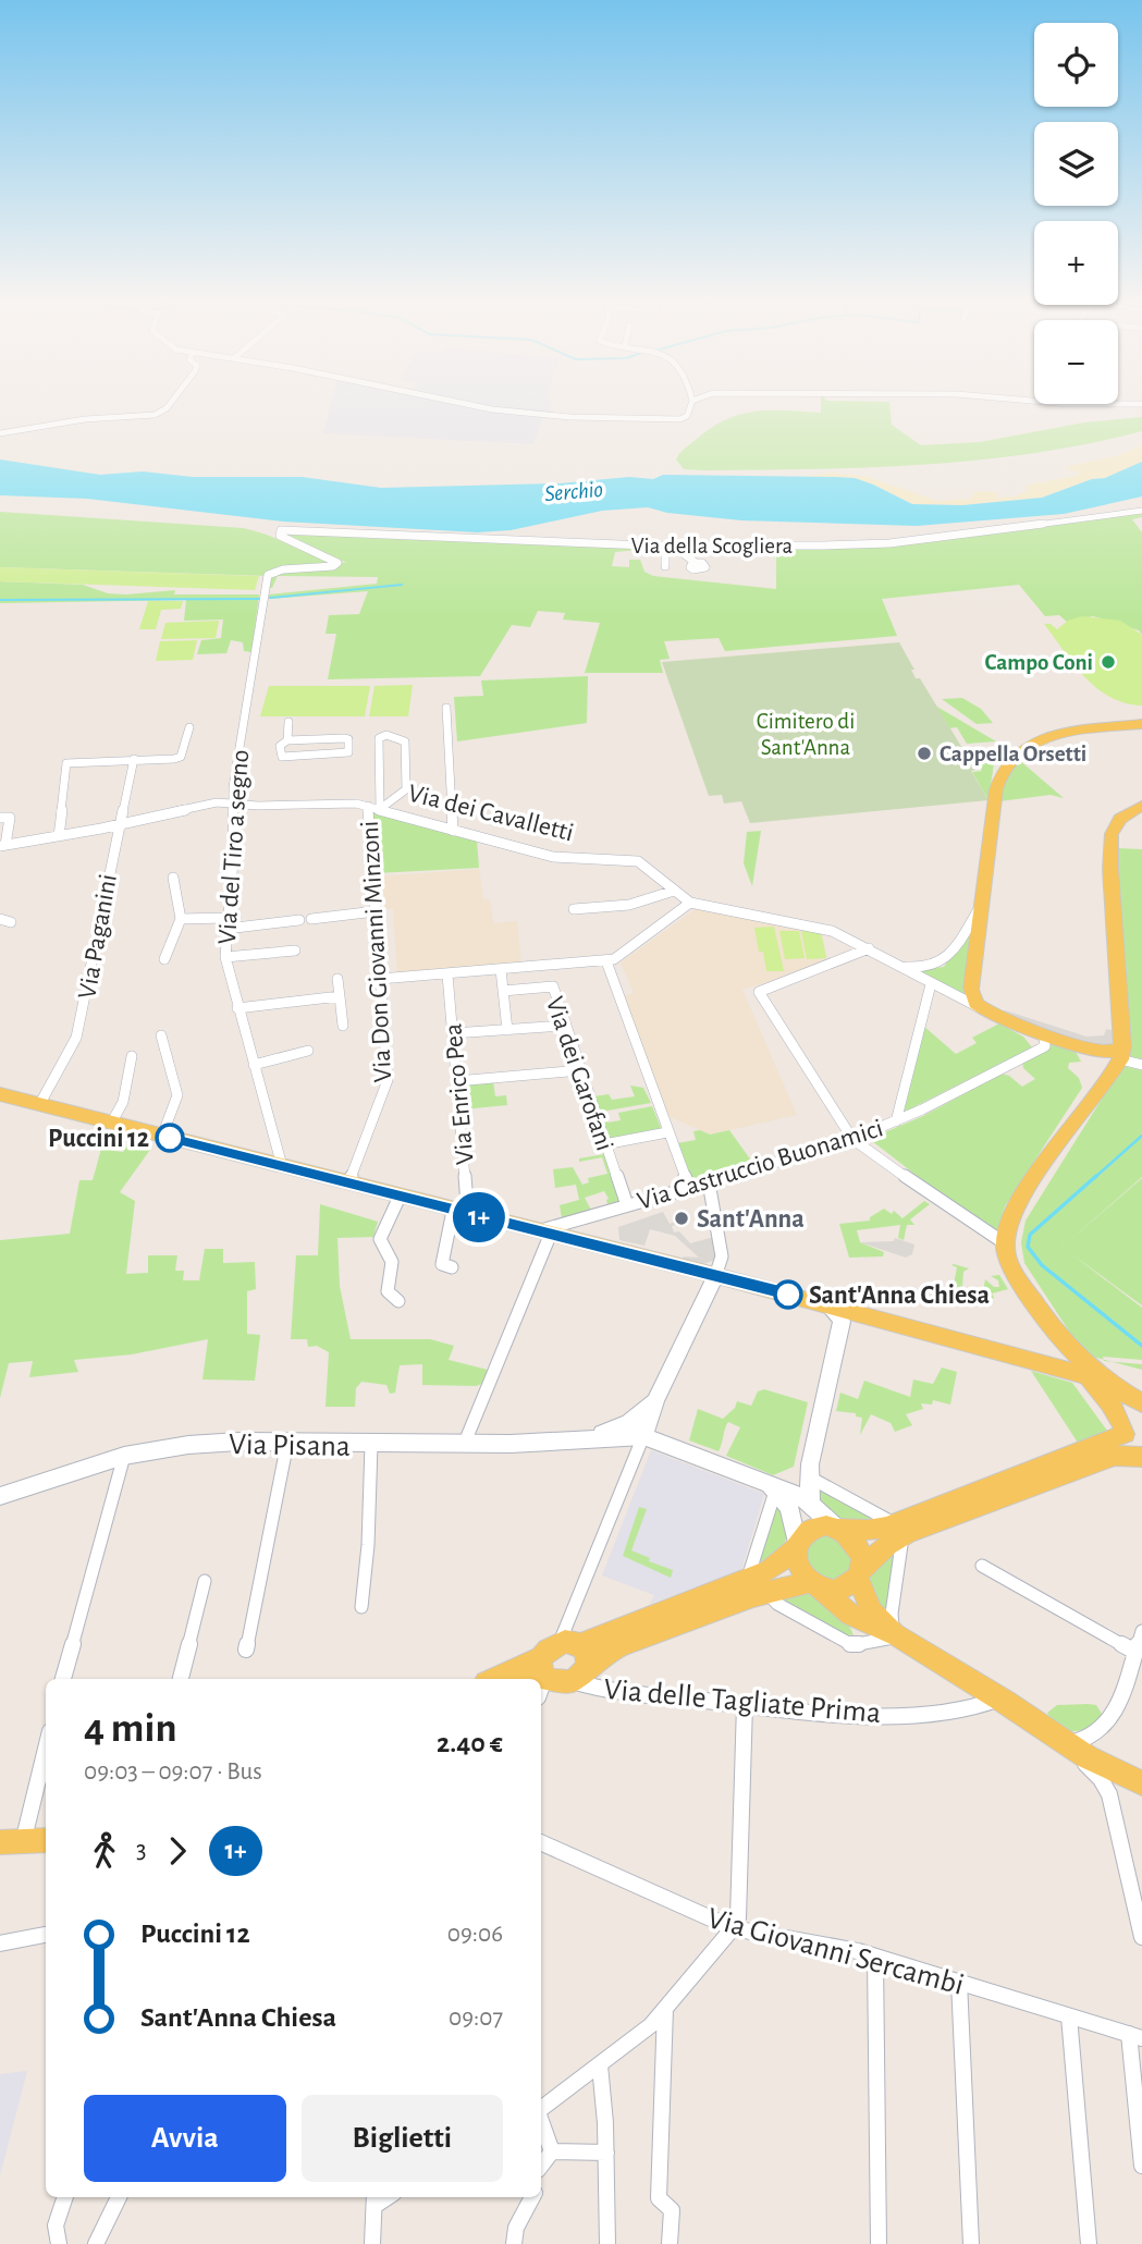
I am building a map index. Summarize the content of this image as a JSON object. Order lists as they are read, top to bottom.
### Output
{
  "streets": {
    "main road": ["Via dei Cavalletti", "Via Pisana"],
    "street": [
      "Via della Scogliera",
      "Via del Tiro a segno",
      "Via Paganini",
      "Via Don Giovanni Minzoni",
      "Via dei Garofani",
      "Via Enrico Pea",
      "Via Castruccio Buonamici",
      "Via delle Tagliate Prima",
      "Via Giovanni Sercambi"
    ]
  },
  "crossings": [
    ["Via della Scogliera", "Via del Tiro a segno"],
    ["Via dei Cavalletti", "Via del Tiro a segno"],
    ["Via dei Cavalletti", "Via Paganini"],
    ["Via dei Cavalletti", "Via Don Giovanni Minzoni"],
    ["Via dei Cavalletti", "Via Castruccio Buonamici"],
    ["Via dei Garofani", "Via Castruccio Buonamici"]
  ],
  "water": ["Serchio"],
  "parks": ["Cimitero di Sant'Anna"],
  "places": [
    "Campo Coni",
    "Cappella Orsetti",
    "Puccini 12",
    "Sant'Anna",
    "Sant'Anna Chiesa"
  ],
  "lines": ["bus line 1+"],
  "page": {
    "on_map": "1+",
    "map_buttons": ["+", "−"],
    "heading": ["4 min", "09:03 – 09:07 · Bus", "2.40 €"],
    "legs": ["3", "1+"],
    "list": [
      {
        "name": "Puccini 12",
        "value": "09:06"
      },
      {
        "name": "Sant'Anna Chiesa",
        "value": "09:07"
      }
    ],
    "buttons": ["Avvia", "Biglietti"]
  }
}
